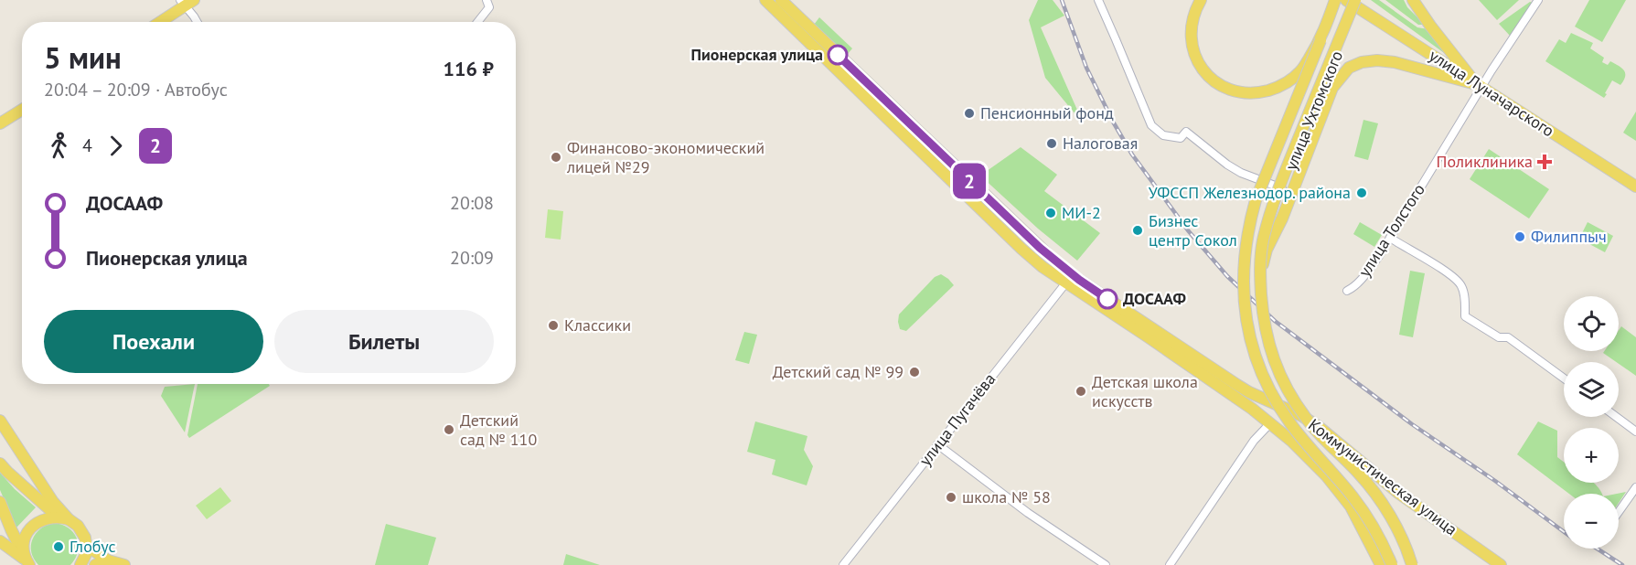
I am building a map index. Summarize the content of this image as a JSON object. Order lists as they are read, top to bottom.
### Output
{
  "streets": {
    "main road": ["улица Луначарского", "Коммунистическая улица"],
    "street": ["улица Ухтомского", "улица Толстого", "улица Пугачёва"]
  },
  "crossings": [
    ["улица Луначарского", "улица Ухтомского"],
    ["улица Луначарского", "улица Толстого"],
    ["улица Пугачёва", "Коммунистическая улица"]
  ],
  "places": {
    "other": [
      "Пионерская улица",
      "Пенсионный фонд",
      "Налоговая",
      "Финансово-экономический лицей №29",
      "УФССП Железнодор. района",
      "МИ-2",
      "Бизнес центр Сокол",
      "Филиппыч",
      "ДОСААФ",
      "Классики",
      "Детский сад № 99",
      "Детская школа искусств",
      "Детский сад № 110",
      "школа № 58",
      "Глобус"
    ],
    "health": ["Поликлиника"]
  },
  "lines": ["bus line 2"],
  "page": {
    "on_map": "2",
    "heading": ["5 мин", "20:04 – 20:09 · Автобус", "116 ₽"],
    "legs": ["4", "2"],
    "list": [
      {
        "name": "ДОСААФ",
        "value": "20:08"
      },
      {
        "name": "Пионерская улица",
        "value": "20:09"
      }
    ],
    "map_buttons": ["+", "−"],
    "buttons": ["Поехали", "Билеты"]
  }
}
